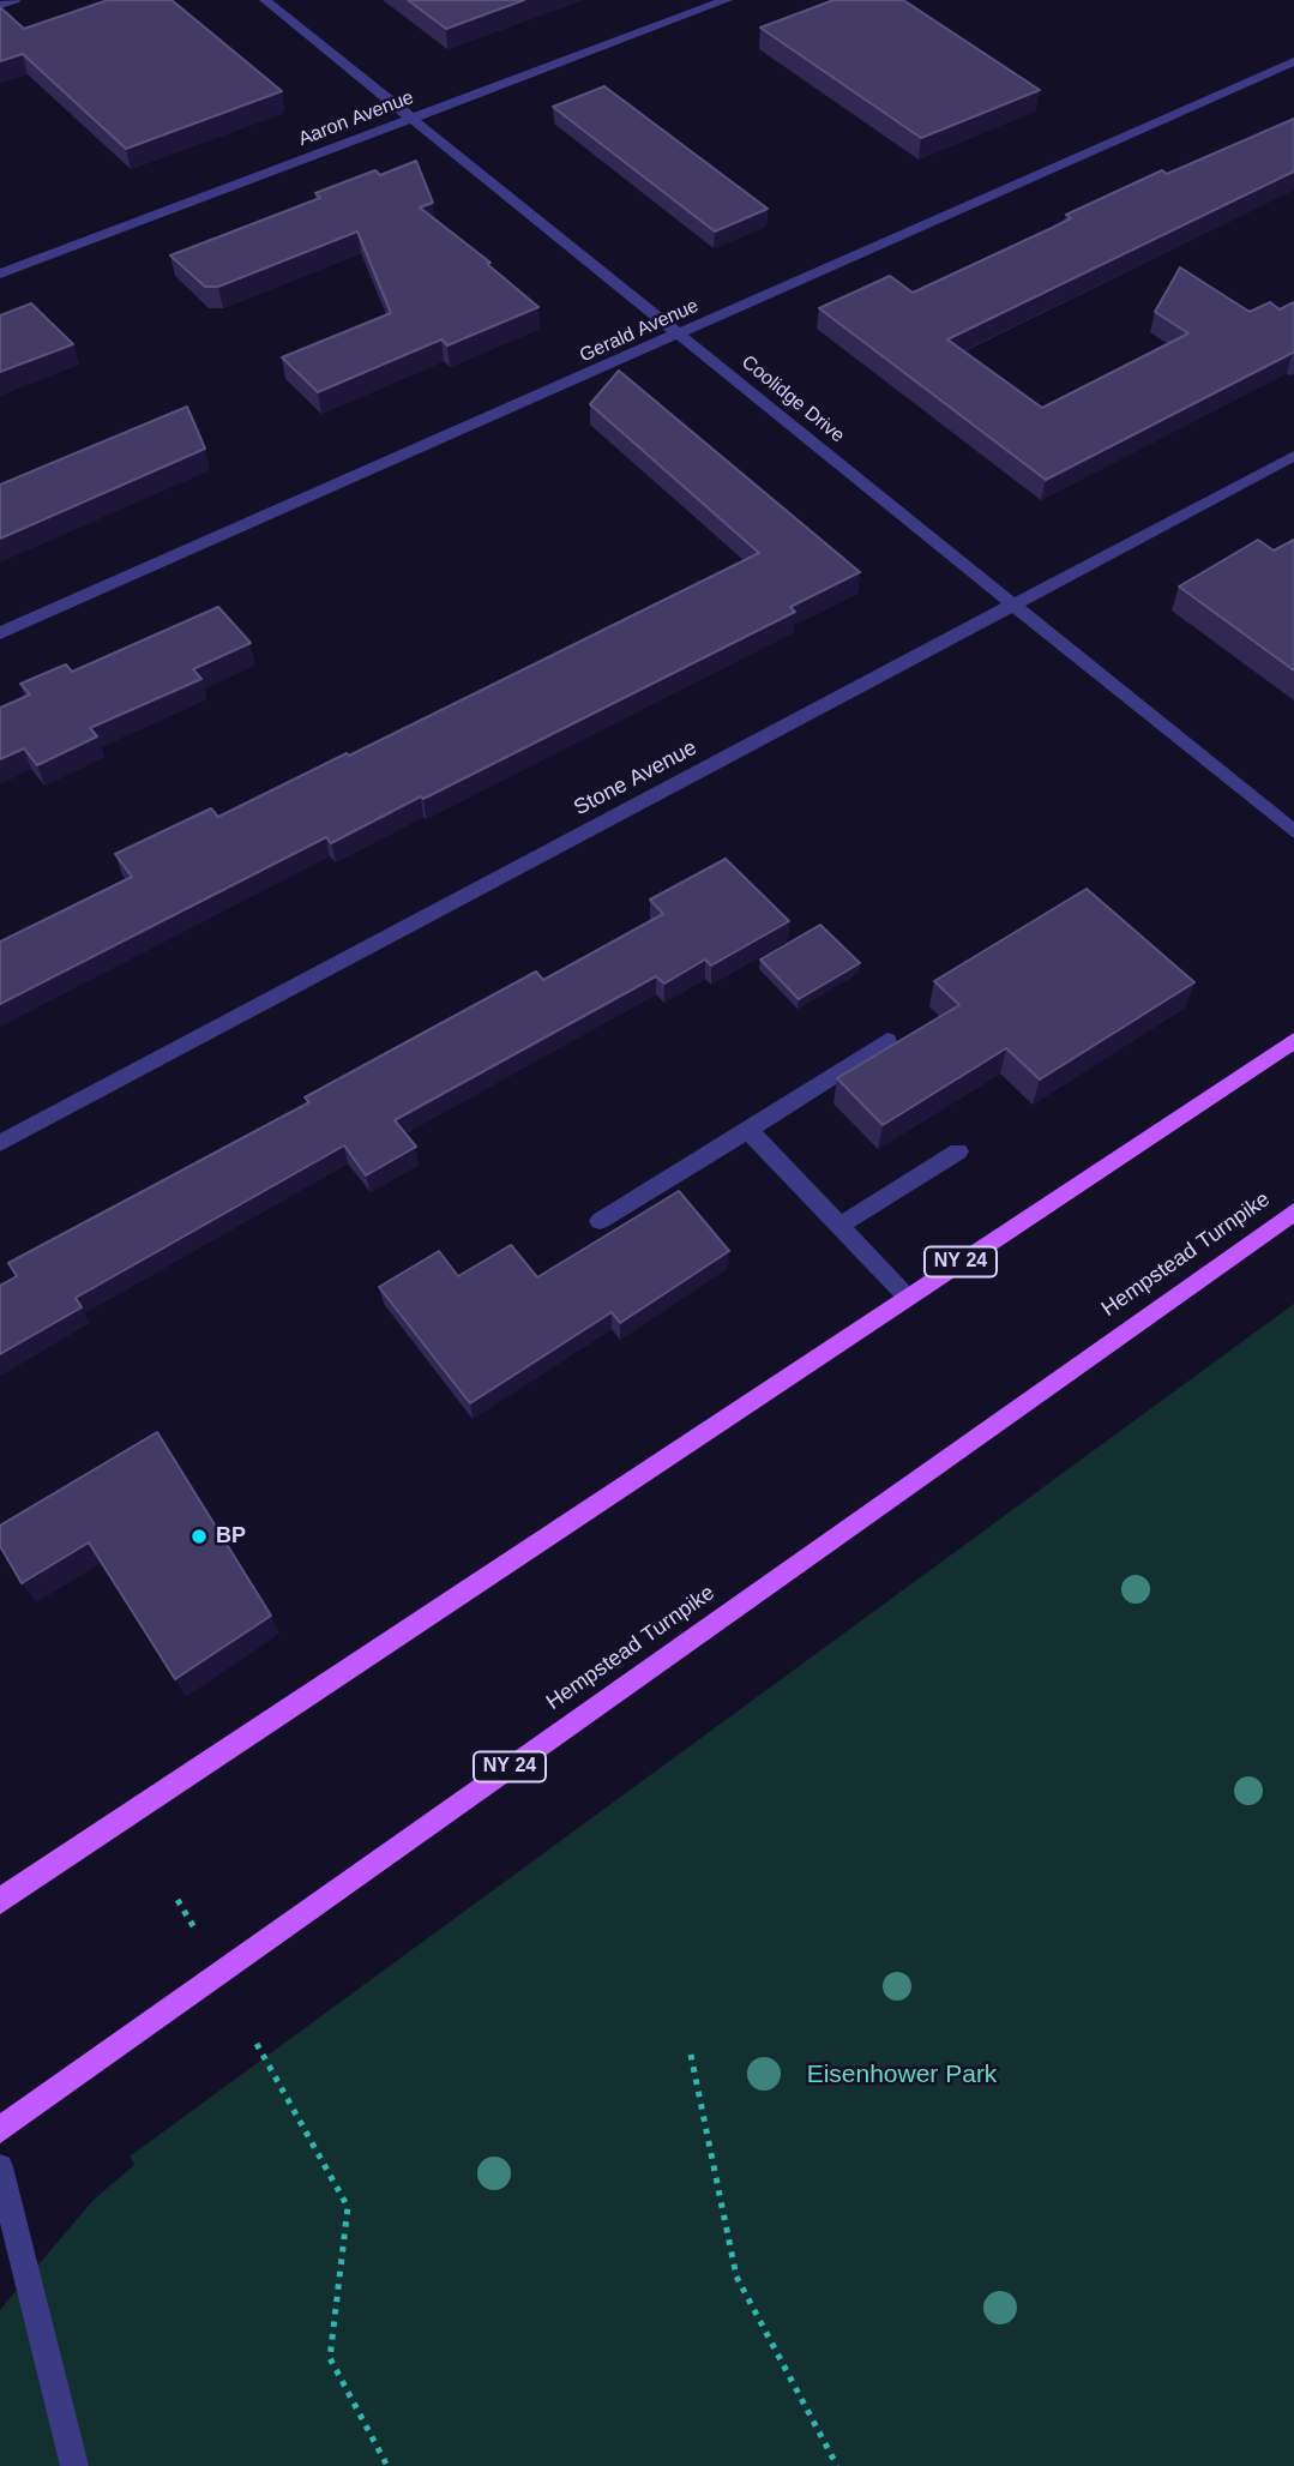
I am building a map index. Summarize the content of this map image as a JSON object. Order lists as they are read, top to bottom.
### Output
{
  "streets": {
    "main road": ["Hempstead Turnpike", "NY 24"],
    "street": [
      "Aaron Avenue",
      "Gerald Avenue",
      "Coolidge Drive",
      "Stone Avenue"
    ]
  },
  "crossings": [
    ["Aaron Avenue", "Coolidge Drive"],
    ["Gerald Avenue", "Coolidge Drive"],
    ["Coolidge Drive", "Stone Avenue"]
  ],
  "parks": ["Eisenhower Park"],
  "places": ["BP"]
}
